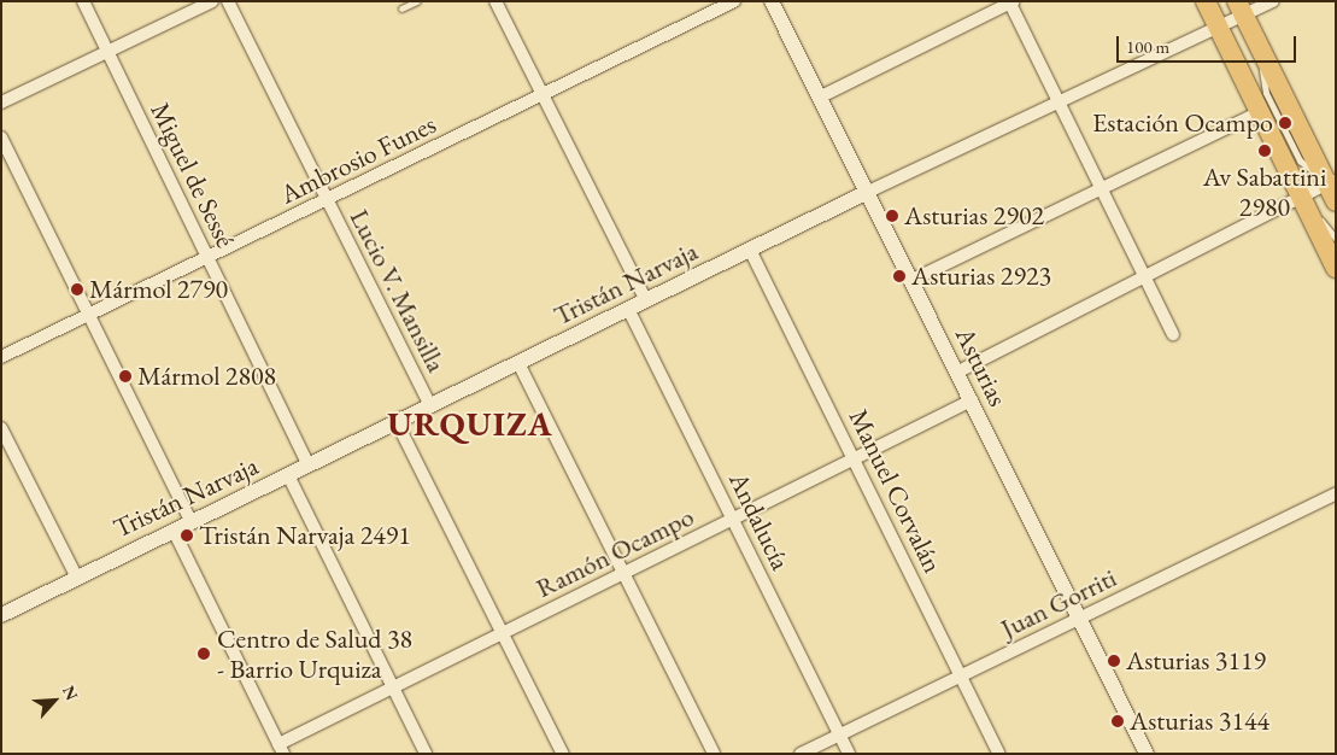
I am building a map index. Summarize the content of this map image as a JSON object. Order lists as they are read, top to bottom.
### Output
{
  "streets": {
    "street": [
      "Ambrosio Funes",
      "Miguel de Sessé",
      "Tristán Narvaja",
      "Lucio V. Mansilla",
      "Asturias",
      "Manuel Corvalán",
      "Andalucía",
      "Ramón Ocampo",
      "Juan Gorriti"
    ]
  },
  "crossings": [
    ["Ambrosio Funes", "Miguel de Sessé"],
    ["Ambrosio Funes", "Lucio V. Mansilla"],
    ["Miguel de Sessé", "Tristán Narvaja"],
    ["Tristán Narvaja", "Lucio V. Mansilla"],
    ["Tristán Narvaja", "Asturias"],
    ["Tristán Narvaja", "Manuel Corvalán"],
    ["Tristán Narvaja", "Andalucía"],
    ["Asturias", "Ramón Ocampo"],
    ["Asturias", "Juan Gorriti"],
    ["Manuel Corvalán", "Ramón Ocampo"],
    ["Manuel Corvalán", "Juan Gorriti"],
    ["Andalucía", "Ramón Ocampo"],
    ["Andalucía", "Juan Gorriti"]
  ],
  "districts": ["URQUIZA"],
  "places": [
    "Estación Ocampo",
    "Av Sabattini 2980",
    "Asturias 2902",
    "Asturias 2923",
    "Mármol 2790",
    "Mármol 2808",
    "Tristán Narvaja 2491",
    "Centro de Salud 38 - Barrio Urquiza",
    "Asturias 3119",
    "Asturias 3144"
  ],
  "scale_bar": "100 m",
  "north": "top right"
}
